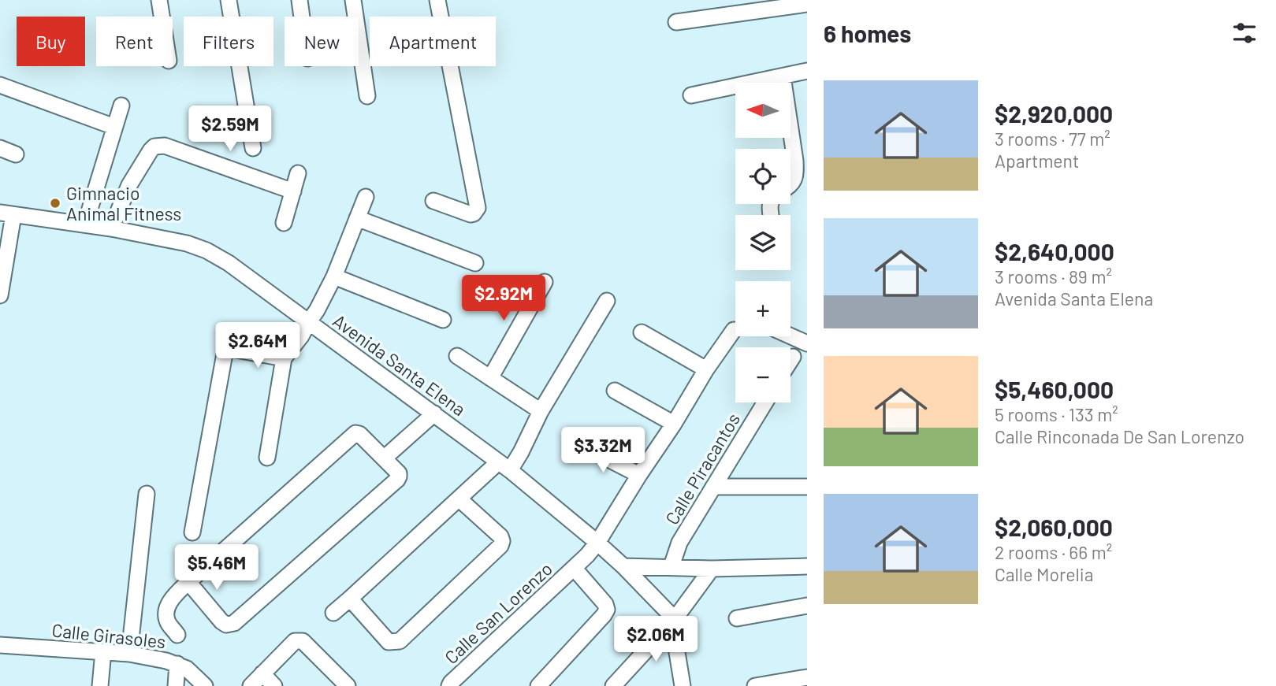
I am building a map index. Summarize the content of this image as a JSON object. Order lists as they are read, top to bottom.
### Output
{
  "streets": {
    "street": [
      "Avenida Santa Elena",
      "Calle Piracantos",
      "Calle San Lorenzo",
      "Calle Girasoles"
    ]
  },
  "crossings": [
    ["Avenida Santa Elena", "Calle San Lorenzo"]
  ],
  "places": ["Gimnacio Animal Fitness"],
  "north": "left",
  "page": {
    "heading": "6 homes",
    "chip": [
      "Buy",
      "Rent",
      "Filters",
      "New",
      "Apartment"
    ],
    "list": [
      {
        "name": "$2,920,000",
        "note": "3 rooms · 77 m² · Apartment"
      },
      {
        "name": "$2,640,000",
        "note": "3 rooms · 89 m² · Avenida Santa Elena"
      },
      {
        "name": "$5,460,000",
        "note": "5 rooms · 133 m² · Calle Rinconada De San Lorenzo"
      },
      {
        "name": "$2,060,000",
        "note": "2 rooms · 66 m² · Calle Morelia"
      }
    ],
    "map_buttons": ["+", "−"],
    "price": [
      "$2.59M",
      "$2.92M",
      "$2.64M",
      "$3.32M",
      "$5.46M",
      "$2.06M"
    ]
  }
}
